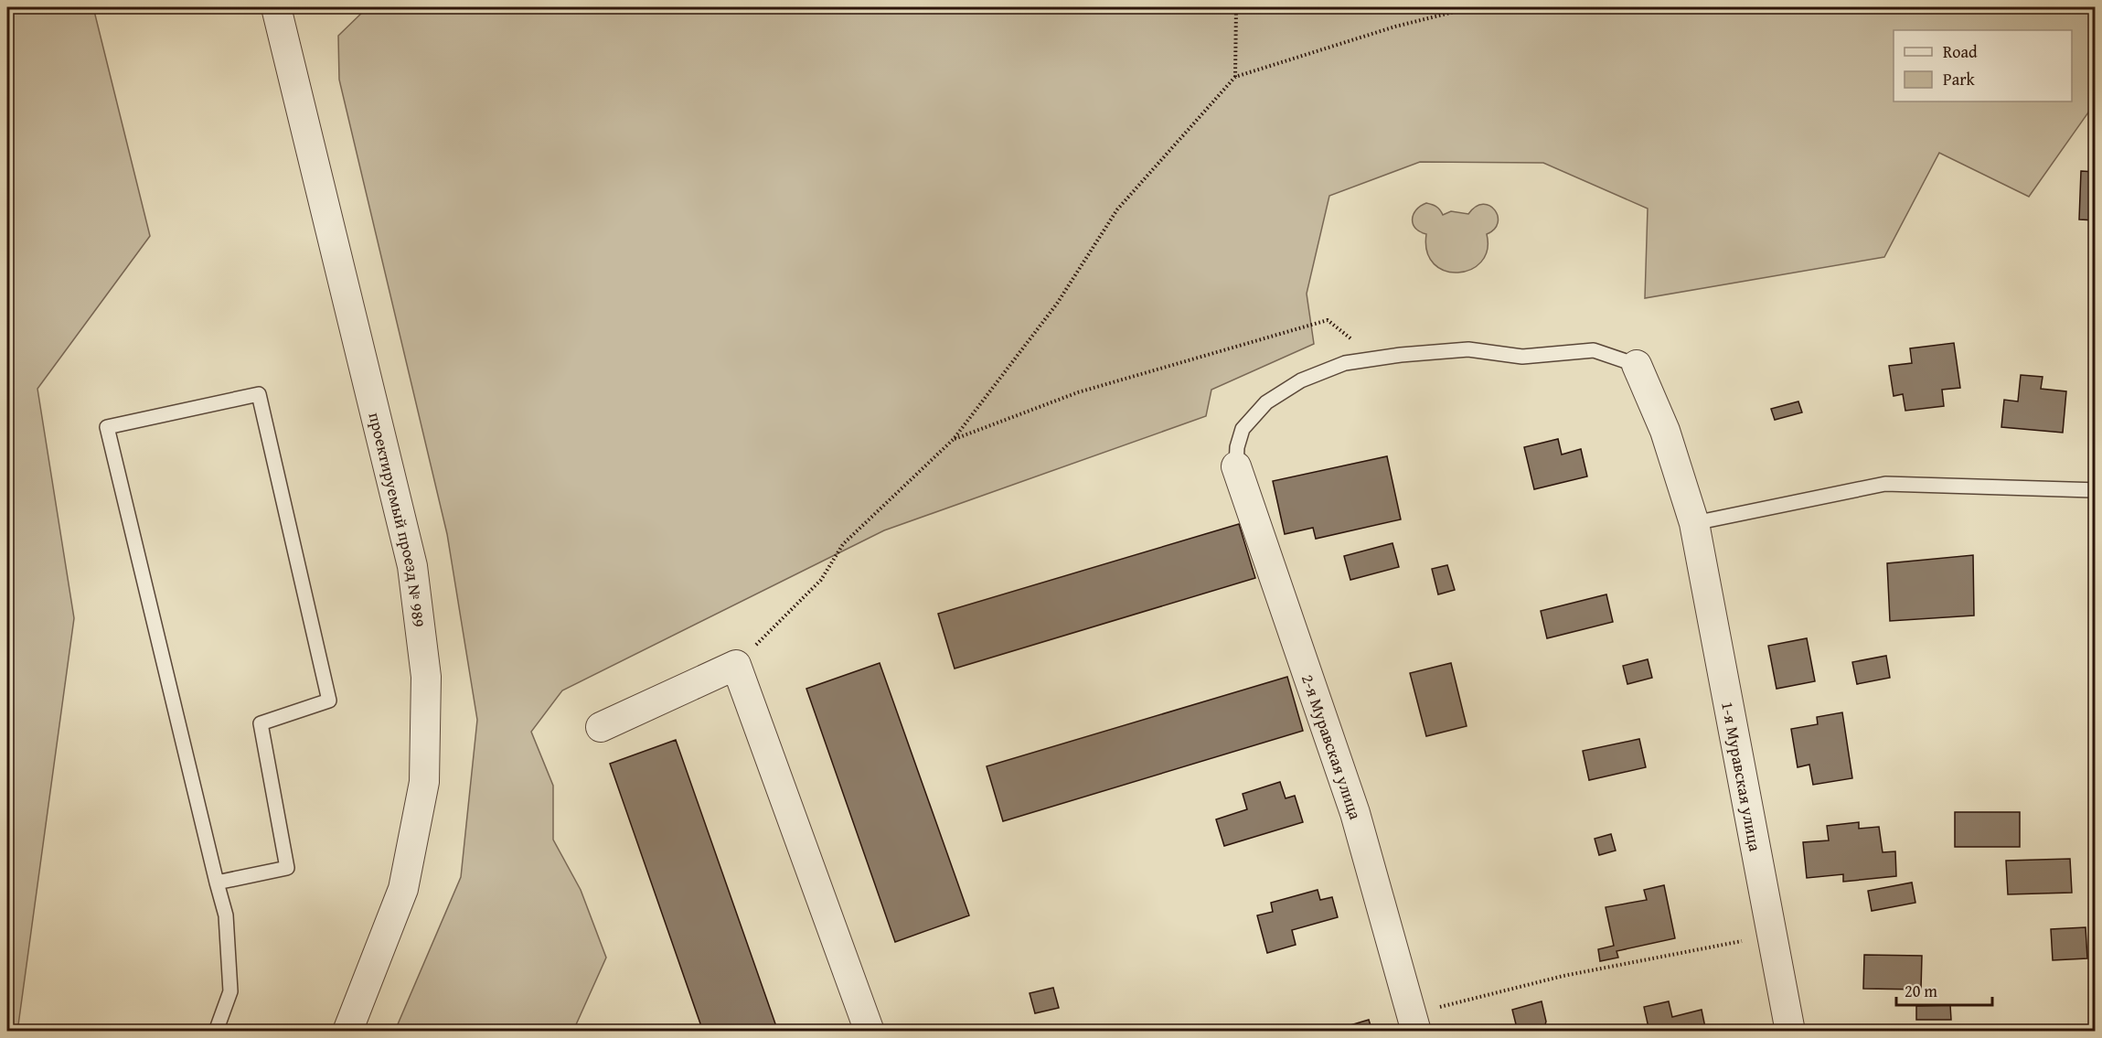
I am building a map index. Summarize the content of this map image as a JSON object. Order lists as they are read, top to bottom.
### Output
{
  "streets": {
    "street": ["проектируемый проезд № 989", "2-я Муравская улица", "1-я Муравская улица"]
  },
  "legend": ["Road", "Park"],
  "scale_bar": "20 m"
}
